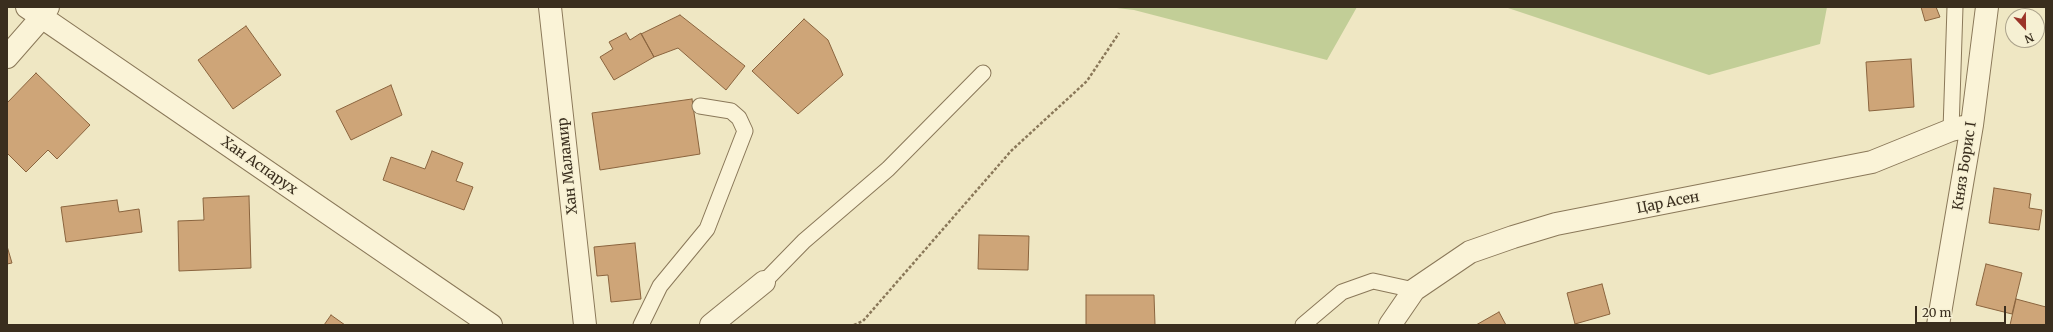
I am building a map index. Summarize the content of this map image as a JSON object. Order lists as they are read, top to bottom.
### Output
{
  "streets": {
    "street": [
      "Хан Аспарух",
      "Хан Маламир",
      "Княз Борис I",
      "Цар Асен"
    ]
  },
  "crossings": [
    ["Княз Борис I", "Цар Асен"]
  ],
  "scale_bar": "20 m",
  "north": "bottom"
}
